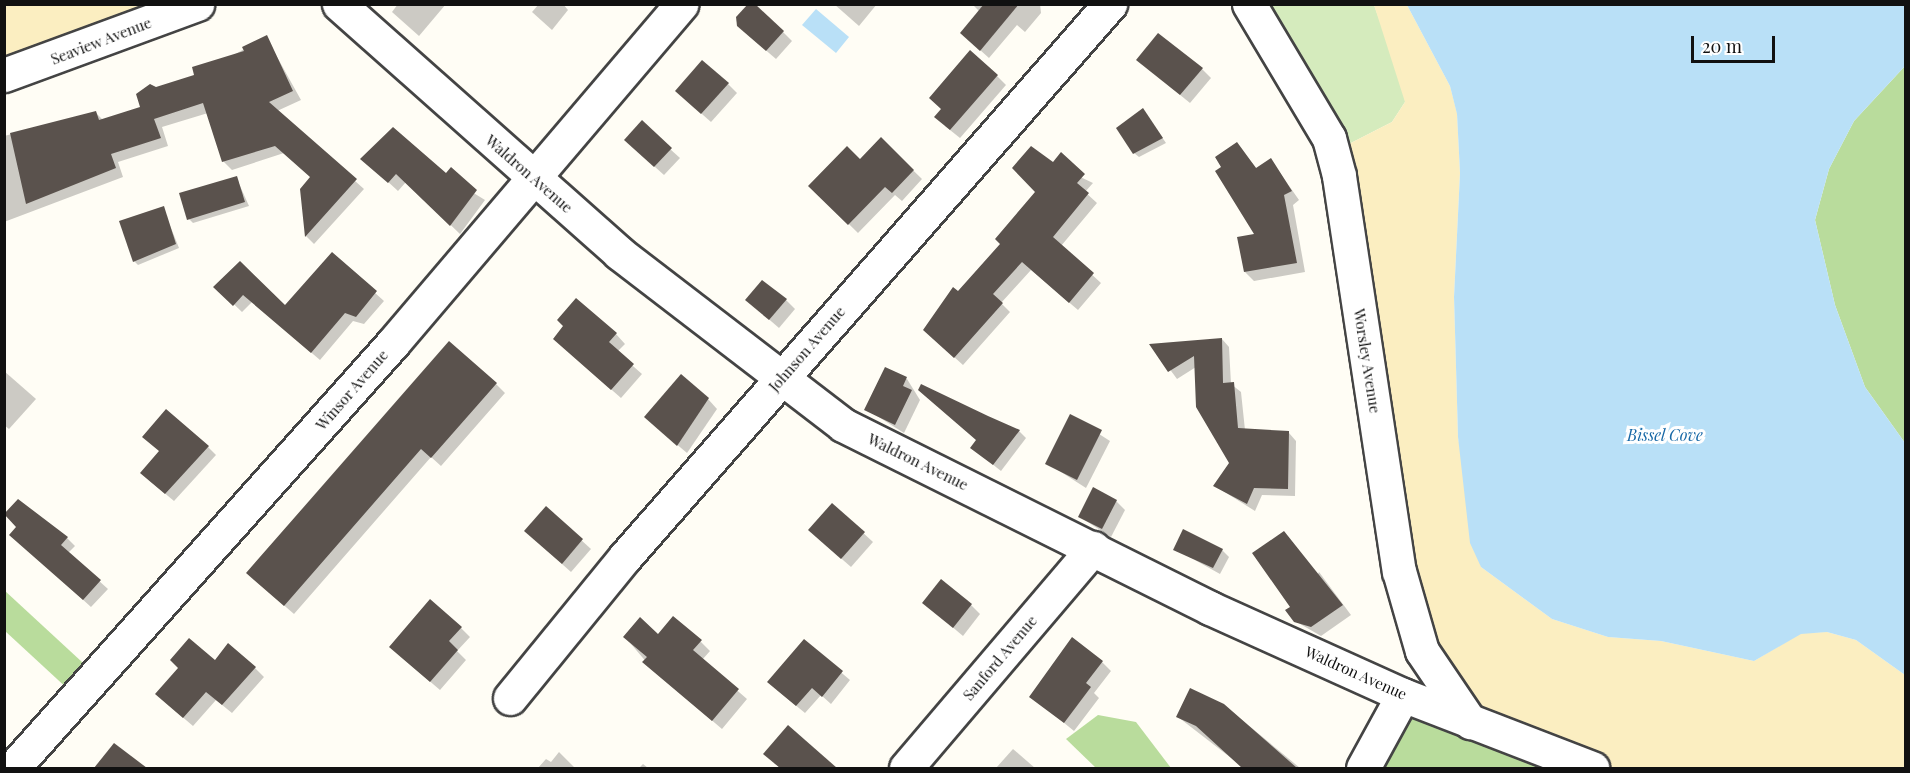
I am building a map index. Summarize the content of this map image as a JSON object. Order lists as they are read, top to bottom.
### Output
{
  "streets": {
    "street": [
      "Seaview Avenue",
      "Waldron Avenue",
      "Johnson Avenue",
      "Worsley Avenue",
      "Winsor Avenue",
      "Sanford Avenue"
    ]
  },
  "crossings": [
    ["Waldron Avenue", "Johnson Avenue"],
    ["Waldron Avenue", "Worsley Avenue"],
    ["Waldron Avenue", "Winsor Avenue"],
    ["Waldron Avenue", "Sanford Avenue"]
  ],
  "water": ["Bissel Cove"],
  "scale_bar": "20 m"
}
